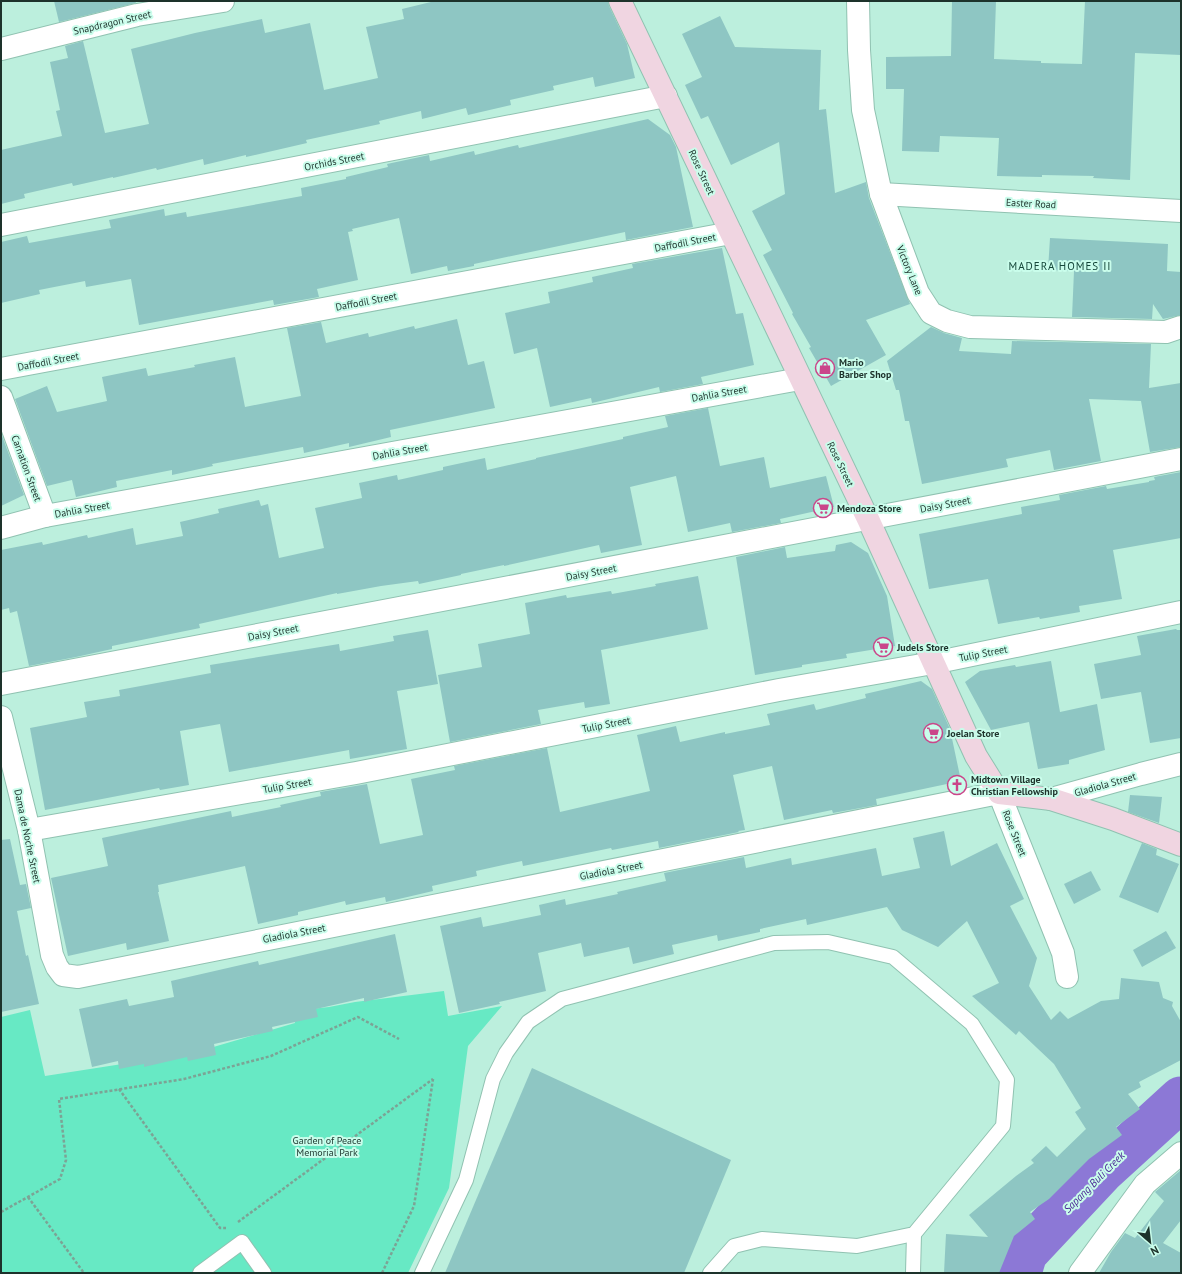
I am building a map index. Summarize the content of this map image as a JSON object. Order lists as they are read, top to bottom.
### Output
{
  "streets": {
    "street": [
      "Snapdragon Street",
      "Orchids Street",
      "Rose Street",
      "Easter Road",
      "Daffodil Street",
      "Victory Lane",
      "Dahlia Street",
      "Carnation Street",
      "Daisy Street",
      "Tulip Street",
      "Gladiola Street",
      "Dama de Noche Street"
    ]
  },
  "crossings": [
    ["Orchids Street", "Rose Street"],
    ["Rose Street", "Daffodil Street"],
    ["Rose Street", "Dahlia Street"],
    ["Rose Street", "Daisy Street"],
    ["Rose Street", "Tulip Street"],
    ["Rose Street", "Gladiola Street"],
    ["Easter Road", "Victory Lane"],
    ["Dahlia Street", "Carnation Street"],
    ["Tulip Street", "Dama de Noche Street"],
    ["Gladiola Street", "Dama de Noche Street"]
  ],
  "districts": ["MADERA HOMES II"],
  "water": ["Sapang Buli Creek"],
  "parks": ["Garden of Peace Memorial Park"],
  "places": {
    "shop": ["Mario Barber Shop"],
    "supermarket": ["Mendoza Store", "Judels Store", "Joelan Store"],
    "church": ["Midtown Village Christian Fellowship"]
  },
  "north": "bottom right"
}
